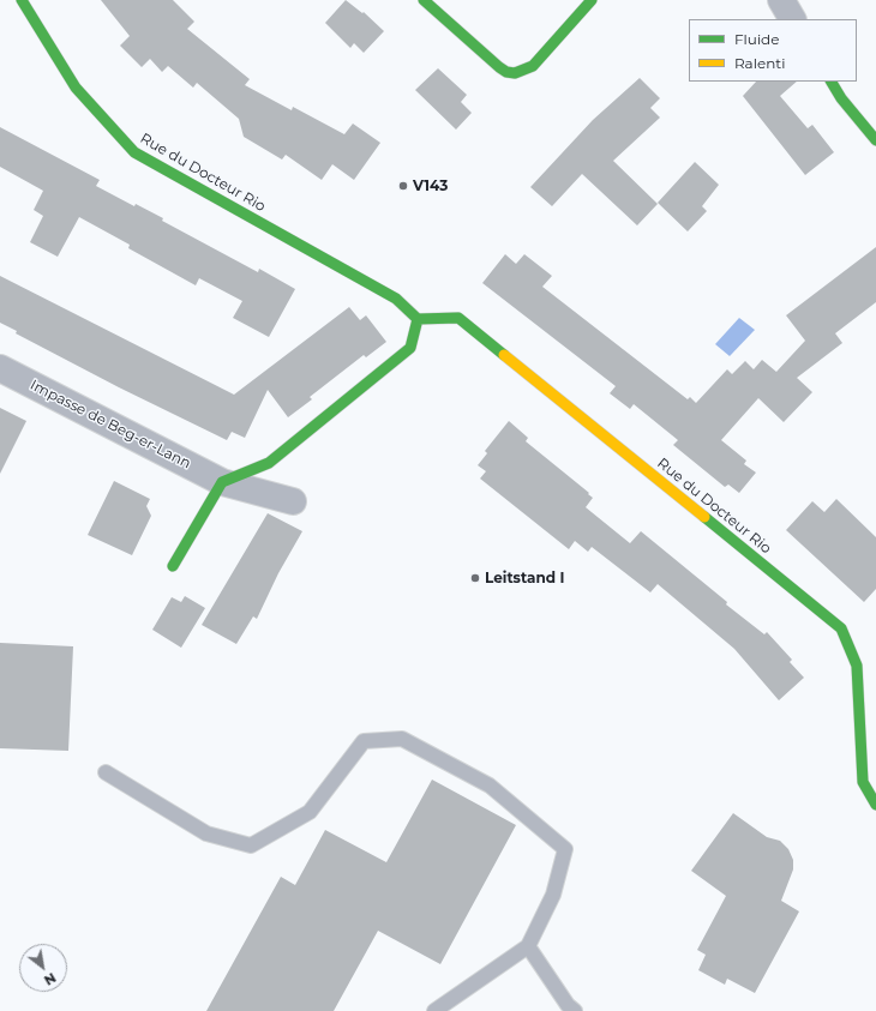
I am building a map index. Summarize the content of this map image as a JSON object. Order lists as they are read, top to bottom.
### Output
{
  "streets": {
    "street": ["Rue du Docteur Rio", "Impasse de Beg-er-Lann"]
  },
  "places": ["V143", "Leitstand I"],
  "legend": ["Fluide", "Ralenti"],
  "north": "bottom right"
}
